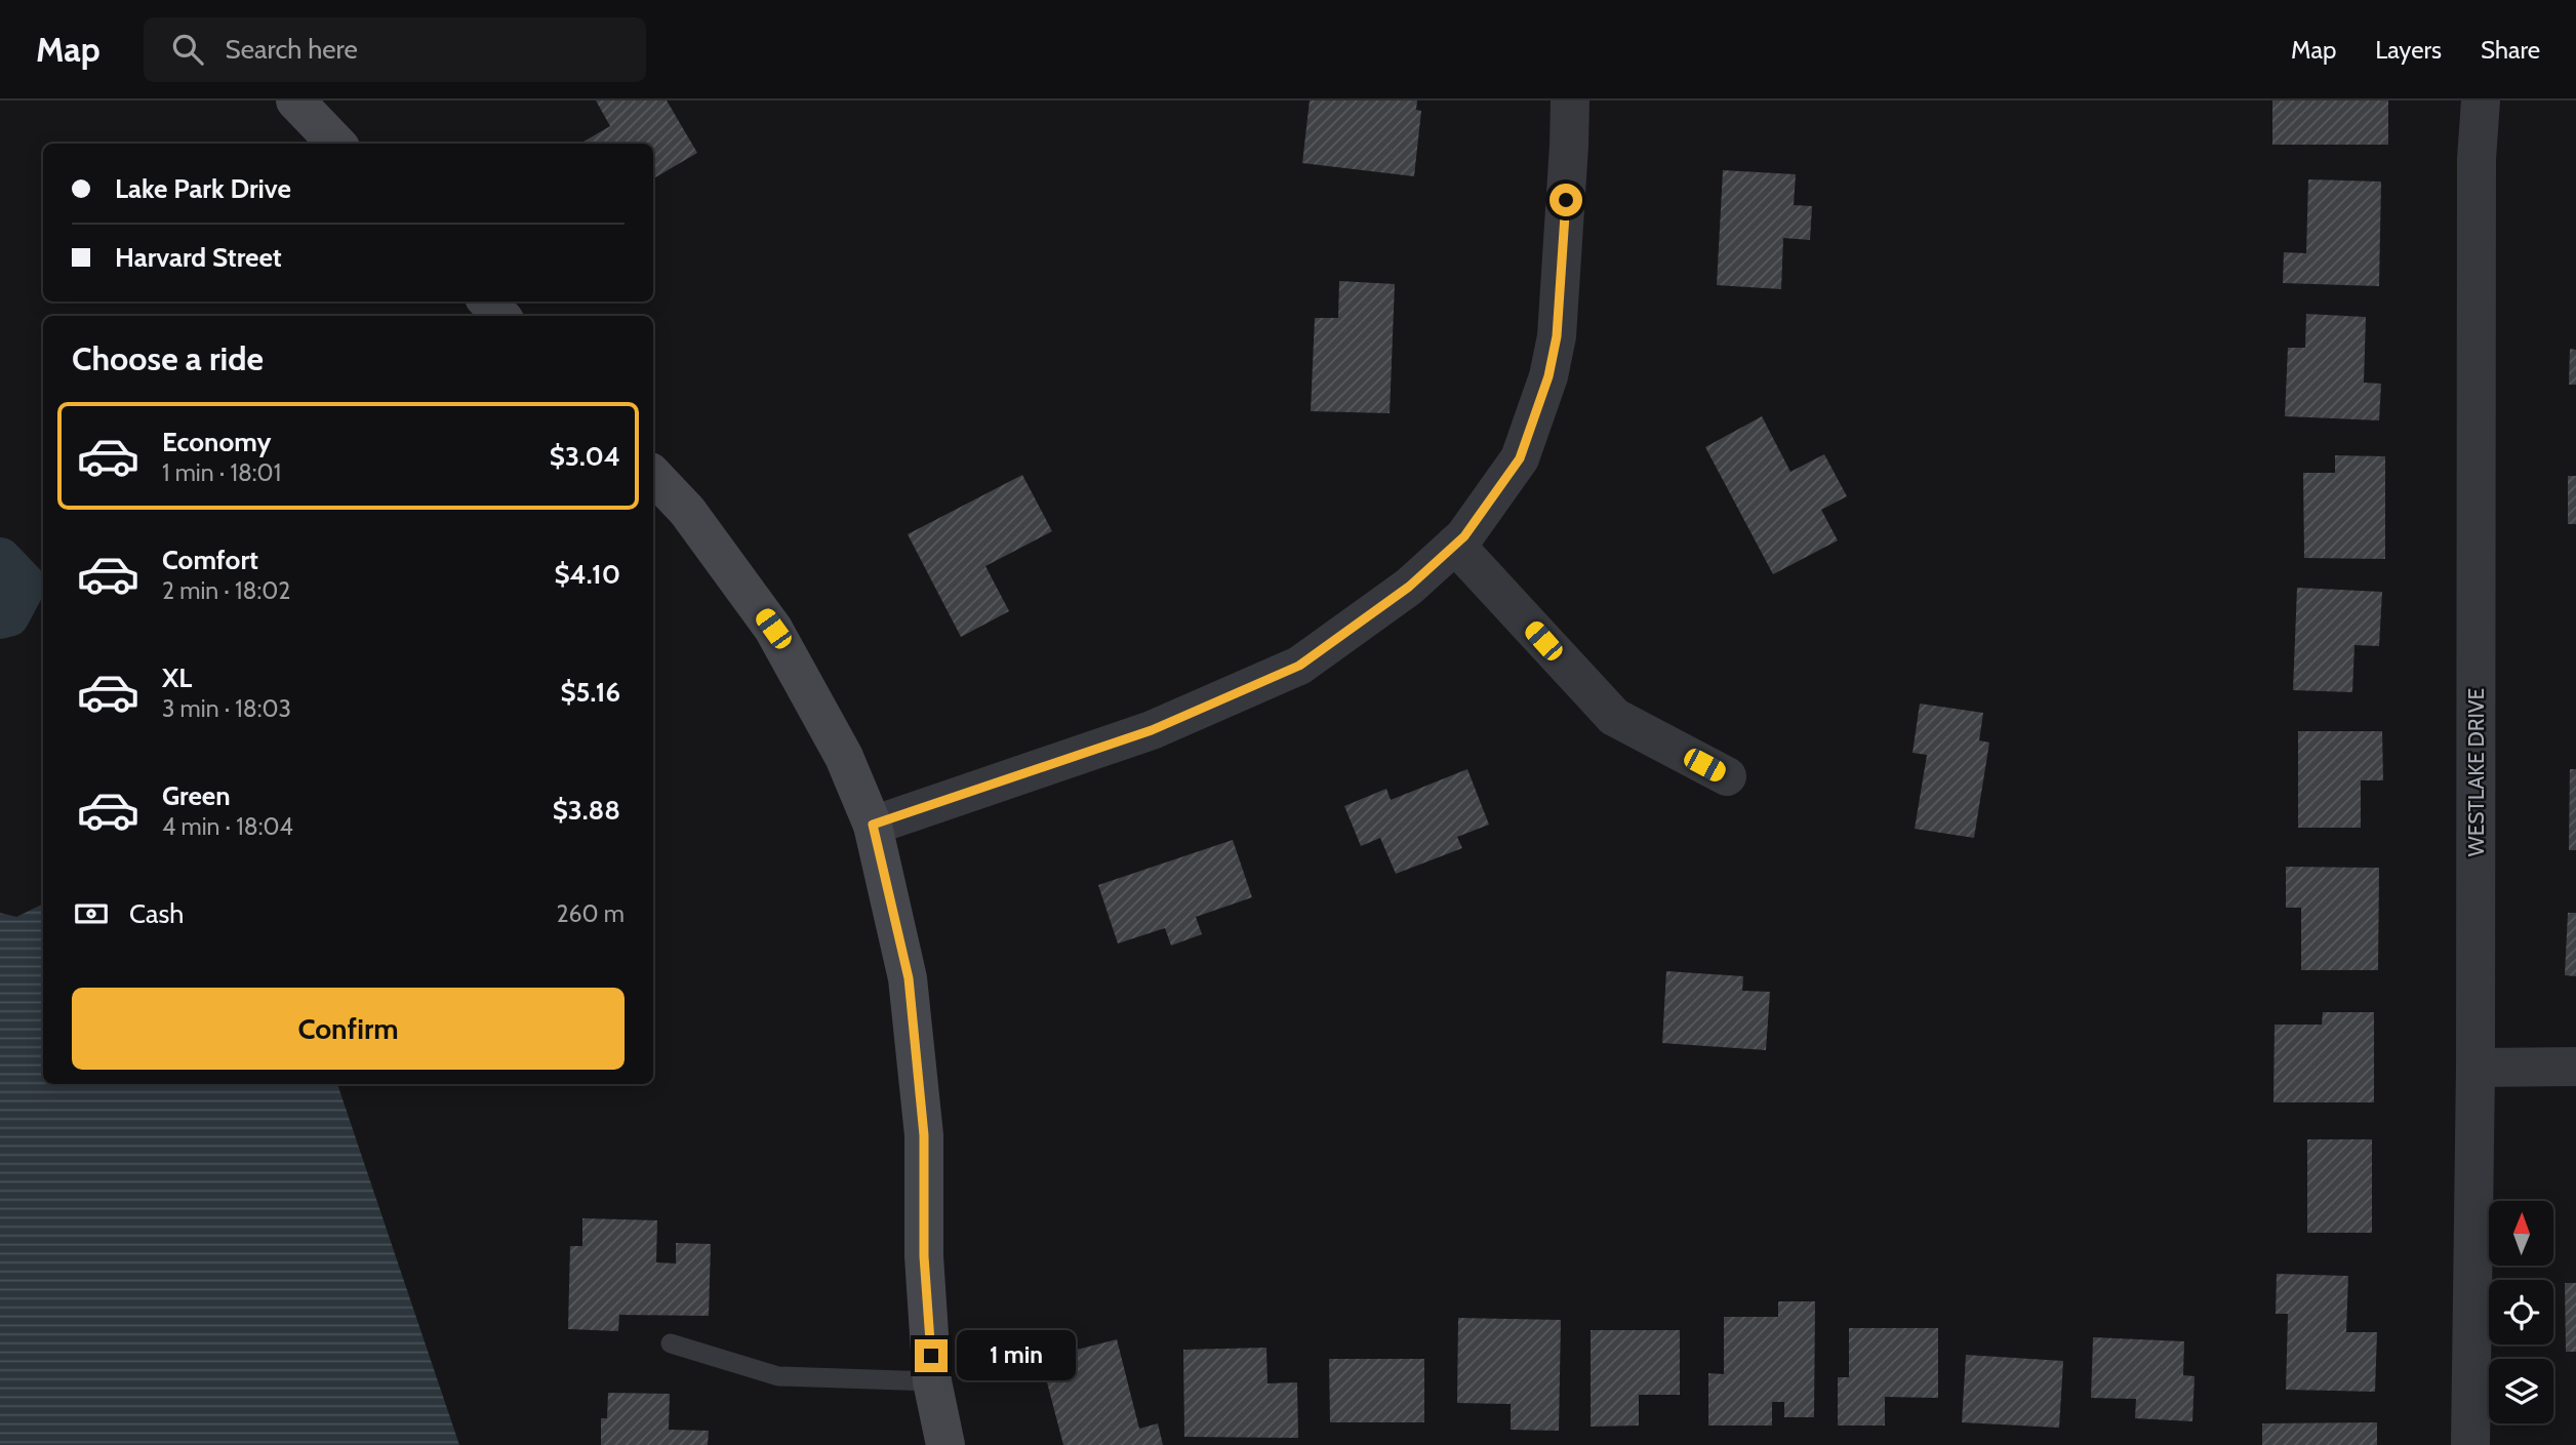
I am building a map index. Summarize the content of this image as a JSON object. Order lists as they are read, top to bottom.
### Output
{
  "streets": {
    "street": ["WESTLAKE DRIVE"]
  },
  "north": "top",
  "page": {
    "header": "Map",
    "search": "Search here",
    "nav": ["Map", "Layers", "Share"],
    "banner": ["Lake Park Drive", "Harvard Street"],
    "heading": "Choose a ride",
    "list": [
      {
        "name": "Economy",
        "note": "1 min · 18:01",
        "value": "$3.04"
      },
      {
        "name": "Comfort",
        "note": "2 min · 18:02",
        "value": "$4.10"
      },
      {
        "name": "XL",
        "note": "3 min · 18:03",
        "value": "$5.16"
      },
      {
        "name": "Green",
        "note": "4 min · 18:04",
        "value": "$3.88"
      }
    ],
    "pay": ["Cash", "260 m"],
    "buttons": "Confirm",
    "bubble": "1 min"
  }
}
